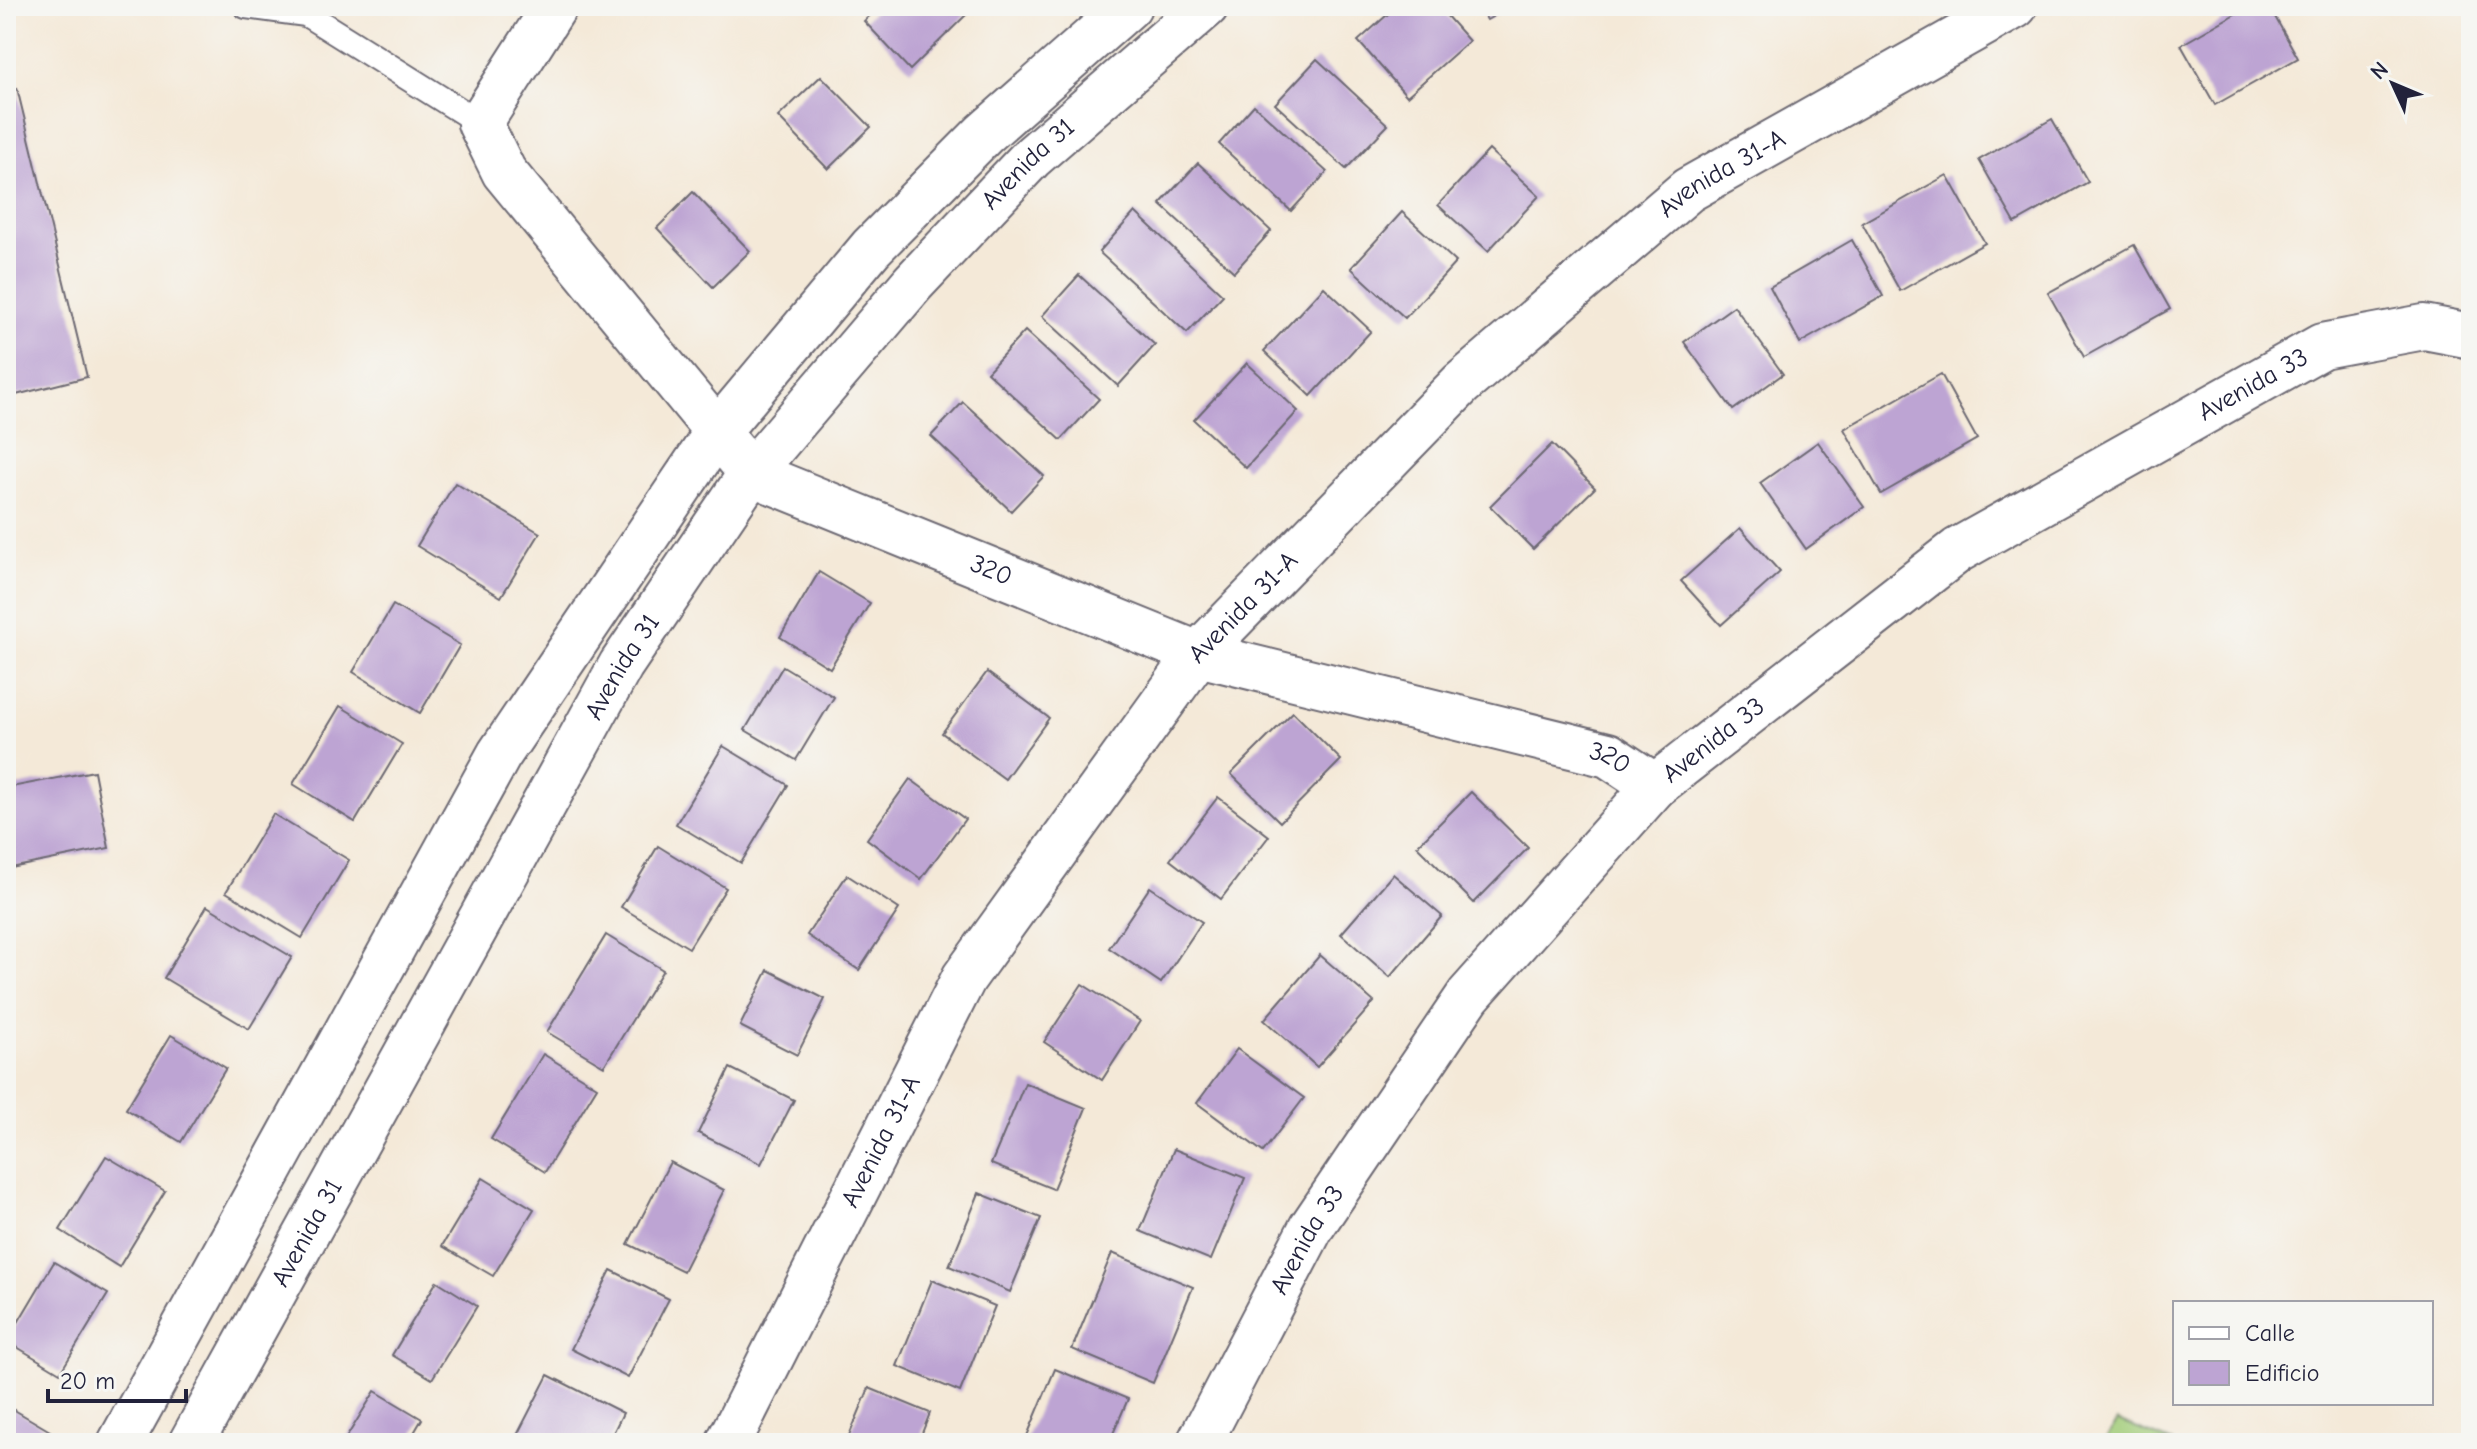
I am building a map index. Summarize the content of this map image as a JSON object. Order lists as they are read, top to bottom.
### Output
{
  "streets": {
    "street": [
      "Avenida 31",
      "Avenida 31-A",
      "Avenida 33",
      "320"
    ]
  },
  "crossings": [
    ["Avenida 31", "320"],
    ["Avenida 31-A", "320"],
    ["Avenida 33", "320"]
  ],
  "legend": ["Calle", "Edificio"],
  "scale_bar": "20 m",
  "north": "top left"
}
